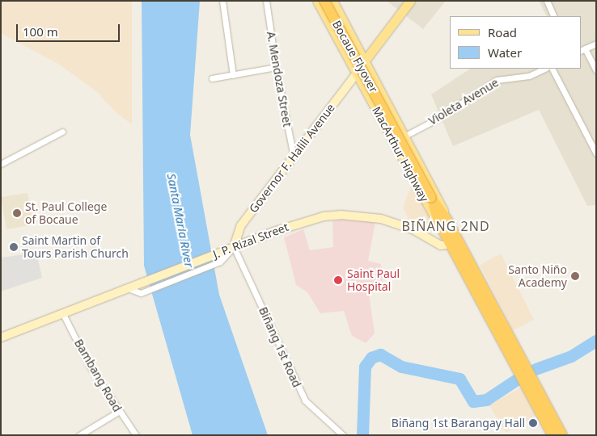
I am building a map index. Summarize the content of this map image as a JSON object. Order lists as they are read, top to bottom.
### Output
{
  "streets": {
    "highway": ["Bocaue Flyover", "MacArthur Highway"],
    "main road": ["Governor F. Halili Avenue", "J. P. Rizal Street"],
    "street": [
      "A. Mendoza Street",
      "Violeta Avenue",
      "Biñang 1st Road",
      "Bambang Road"
    ]
  },
  "crossings": [
    ["Bocaue Flyover", "MacArthur Highway"],
    ["A. Mendoza Street", "Governor F. Halili Avenue"],
    ["Violeta Avenue", "MacArthur Highway"],
    ["MacArthur Highway", "Governor F. Halili Avenue"],
    ["MacArthur Highway", "J. P. Rizal Street"],
    ["Governor F. Halili Avenue", "J. P. Rizal Street"],
    ["Governor F. Halili Avenue", "Biñang 1st Road"],
    ["J. P. Rizal Street", "Biñang 1st Road"],
    ["J. P. Rizal Street", "Bambang Road"]
  ],
  "districts": ["BIÑANG 2ND"],
  "water": ["Santa Maria River"],
  "places": [
    "St. Paul College of Bocaue",
    "Saint Martin of Tours Parish Church",
    "Santo Niño Academy",
    "Saint Paul Hospital",
    "Biñang 1st Barangay Hall"
  ],
  "legend": ["Road", "Water"],
  "scale_bar": "100 m"
}
